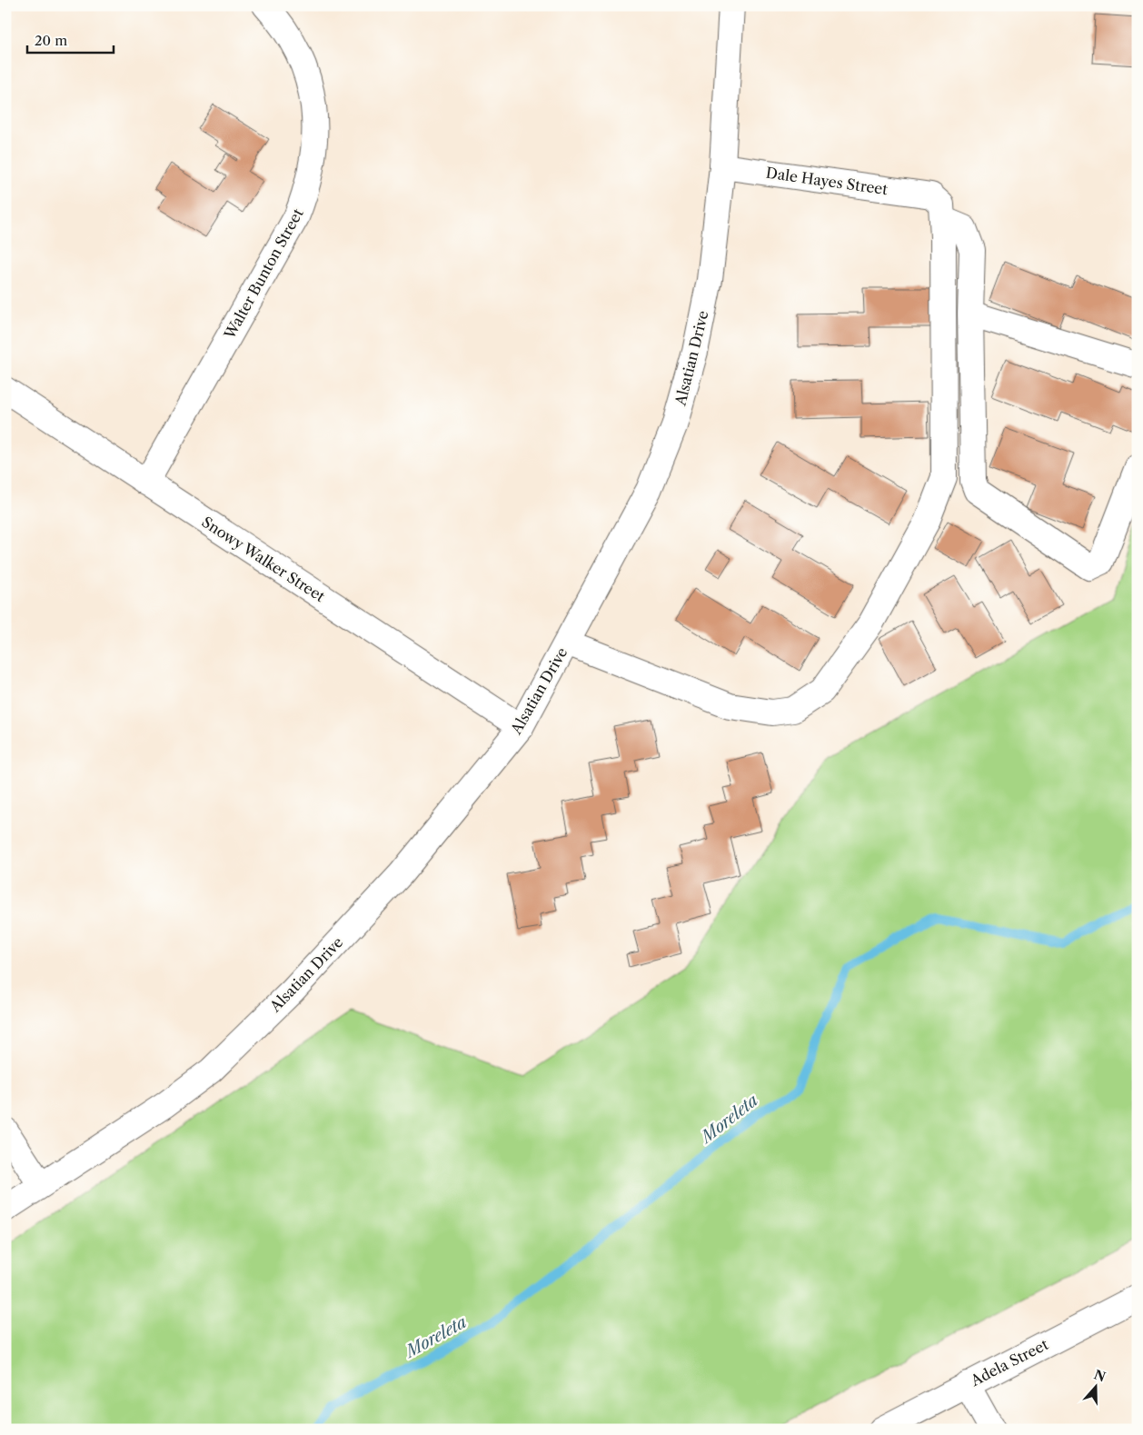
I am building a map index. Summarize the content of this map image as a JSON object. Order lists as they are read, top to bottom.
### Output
{
  "streets": {
    "street": [
      "Dale Hayes Street",
      "Walter Bunton Street",
      "Alsatian Drive",
      "Snowy Walker Street",
      "Adela Street"
    ]
  },
  "crossings": [
    ["Dale Hayes Street", "Alsatian Drive"],
    ["Walter Bunton Street", "Snowy Walker Street"],
    ["Alsatian Drive", "Snowy Walker Street"]
  ],
  "water": ["Moreleta"],
  "scale_bar": "20 m",
  "north": "top"
}
